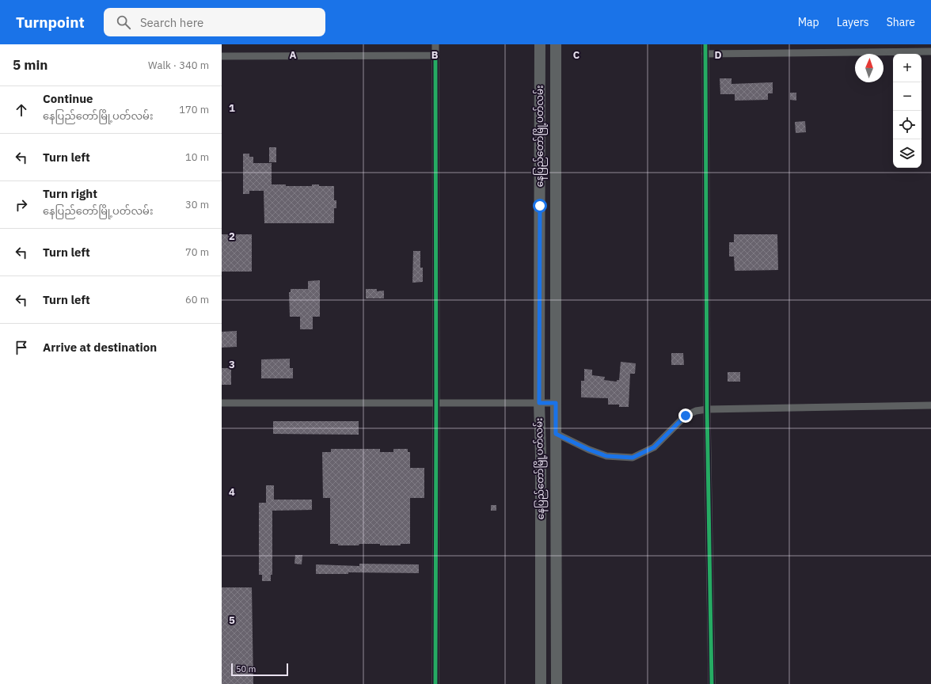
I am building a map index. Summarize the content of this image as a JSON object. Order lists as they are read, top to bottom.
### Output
{
  "streets": {
    "main road": ["နေပြည်တော်မြို့ပတ်လမ်း"]
  },
  "scale_bar": "50 m",
  "north": "top",
  "page": {
    "header": "Turnpoint",
    "search": "Search here",
    "nav": ["Map", "Layers", "Share"],
    "heading": ["5 min", "Walk · 340 m"],
    "map_buttons": ["+", "−"],
    "list": [
      ["Continue", "နေပြည်တော်မြို့ပတ်လမ်း", "170 m"],
      ["Turn left", "10 m"],
      ["Turn right", "နေပြည်တော်မြို့ပတ်လမ်း", "30 m"],
      ["Turn left", "70 m"],
      ["Turn left", "60 m"],
      "Arrive at destination"
    ],
    "scale": "50 m"
  },
  "grid": {
    "columns": [
      "A",
      "B",
      "C",
      "D"
    ],
    "rows": [
      "1",
      "2",
      "3",
      "4",
      "5"
    ]
  }
}
